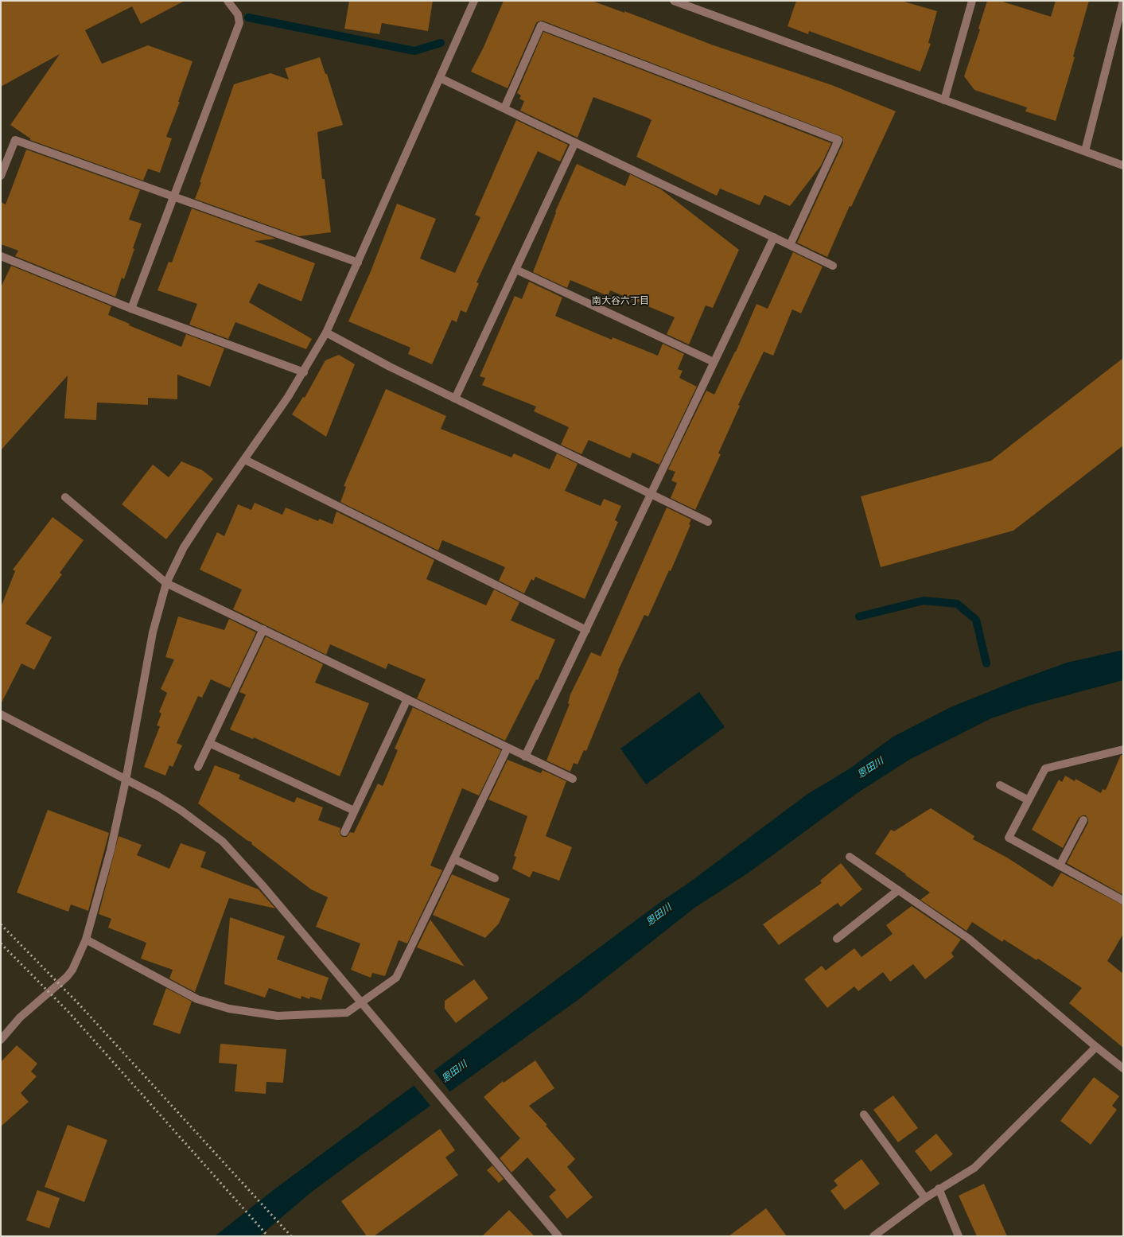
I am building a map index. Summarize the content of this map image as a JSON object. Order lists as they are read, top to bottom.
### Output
{
  "districts": ["南大谷六丁目"],
  "water": ["恩田川"]
}
